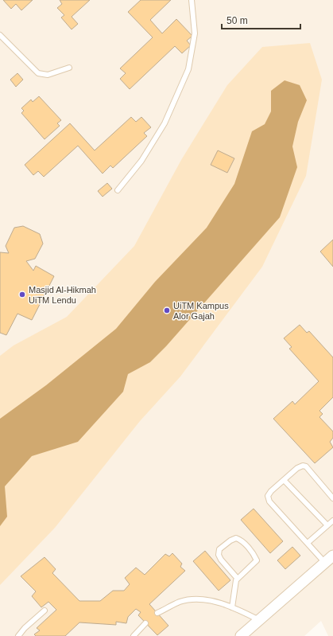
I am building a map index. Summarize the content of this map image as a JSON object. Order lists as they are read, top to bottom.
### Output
{
  "places": ["Masjid Al-Hikmah UiTM Lendu", "UiTM Kampus Alor Gajah"],
  "scale_bar": "50 m"
}
